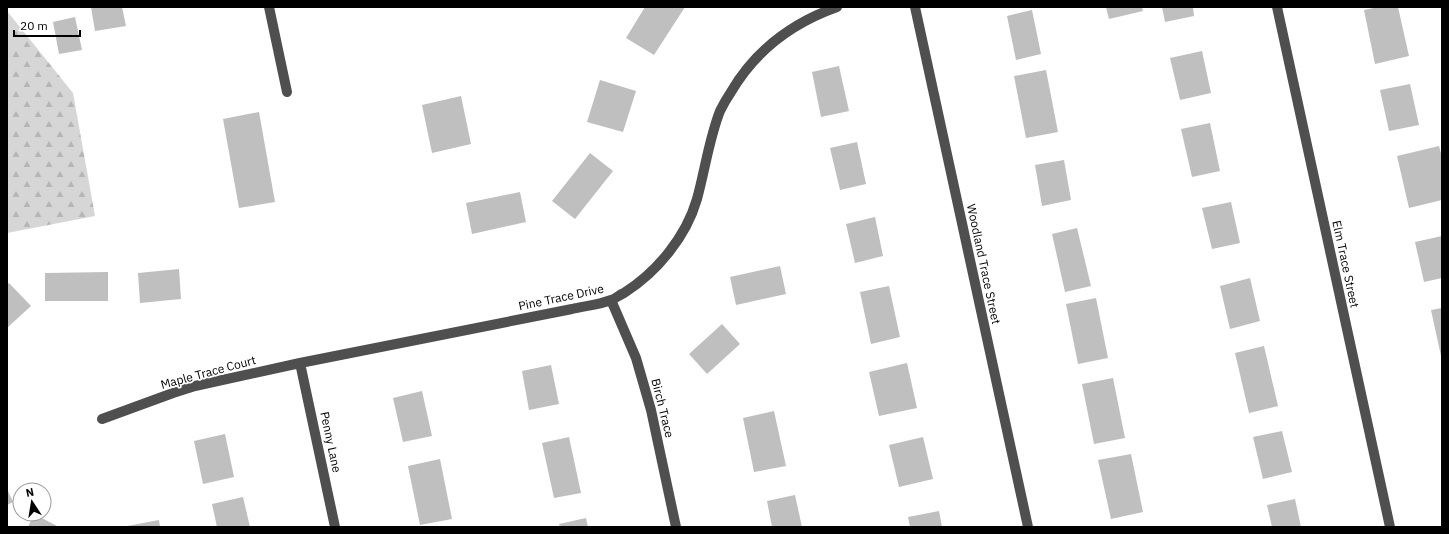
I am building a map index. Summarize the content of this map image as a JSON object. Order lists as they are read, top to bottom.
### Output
{
  "streets": {
    "street": [
      "Woodland Trace Street",
      "Elm Trace Street",
      "Pine Trace Drive",
      "Maple Trace Court",
      "Birch Trace",
      "Penny Lane"
    ]
  },
  "crossings": [
    ["Pine Trace Drive", "Maple Trace Court"],
    ["Pine Trace Drive", "Birch Trace"],
    ["Pine Trace Drive", "Penny Lane"],
    ["Maple Trace Court", "Penny Lane"]
  ],
  "scale_bar": "20 m",
  "north": "top"
}
